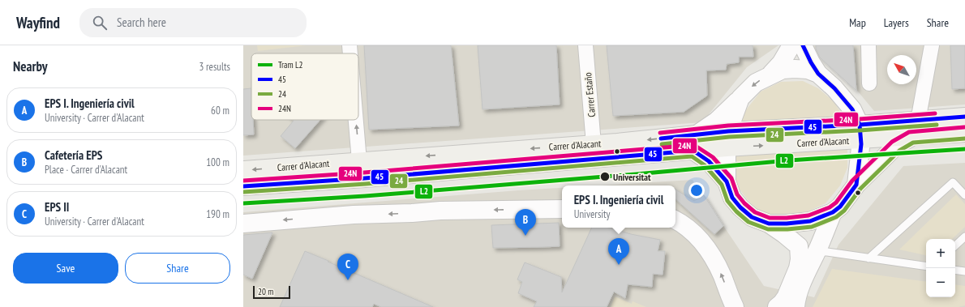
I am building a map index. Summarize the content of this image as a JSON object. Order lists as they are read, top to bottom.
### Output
{
  "streets": {
    "main road": ["Carrer d'Alacant"],
    "street": ["Carrer Estaño", "Carrer d’Alacant"]
  },
  "crossings": [
    ["Carrer Estaño", "Carrer d'Alacant"]
  ],
  "places": ["Universitat"],
  "lines": [
    "transit line 45",
    "transit line 24N",
    "transit line 24",
    "tram line L2"
  ],
  "legend": [
    "Tram L2",
    "45",
    "24",
    "24N"
  ],
  "scale_bar": "20 m",
  "north": "top left",
  "page": {
    "header": "Wayfind",
    "search": "Search here",
    "nav": ["Map", "Layers", "Share"],
    "heading": ["Nearby", "3 results"],
    "list": [
      {
        "mark": "A",
        "name": "EPS I. Ingeniería civil",
        "note": "University · Carrer d'Alacant",
        "value": "60 m"
      },
      {
        "mark": "B",
        "name": "Cafetería EPS",
        "note": "Place · Carrer d'Alacant",
        "value": "100 m"
      },
      {
        "mark": "C",
        "name": "EPS II",
        "note": "University · Carrer d'Alacant",
        "value": "190 m"
      }
    ],
    "popup": ["EPS I. Ingeniería civil", "University"],
    "pins": ["B", "A", "C"],
    "map_buttons": ["+", "−"],
    "buttons": ["Save", "Share"],
    "scale": "20 m"
  }
}
